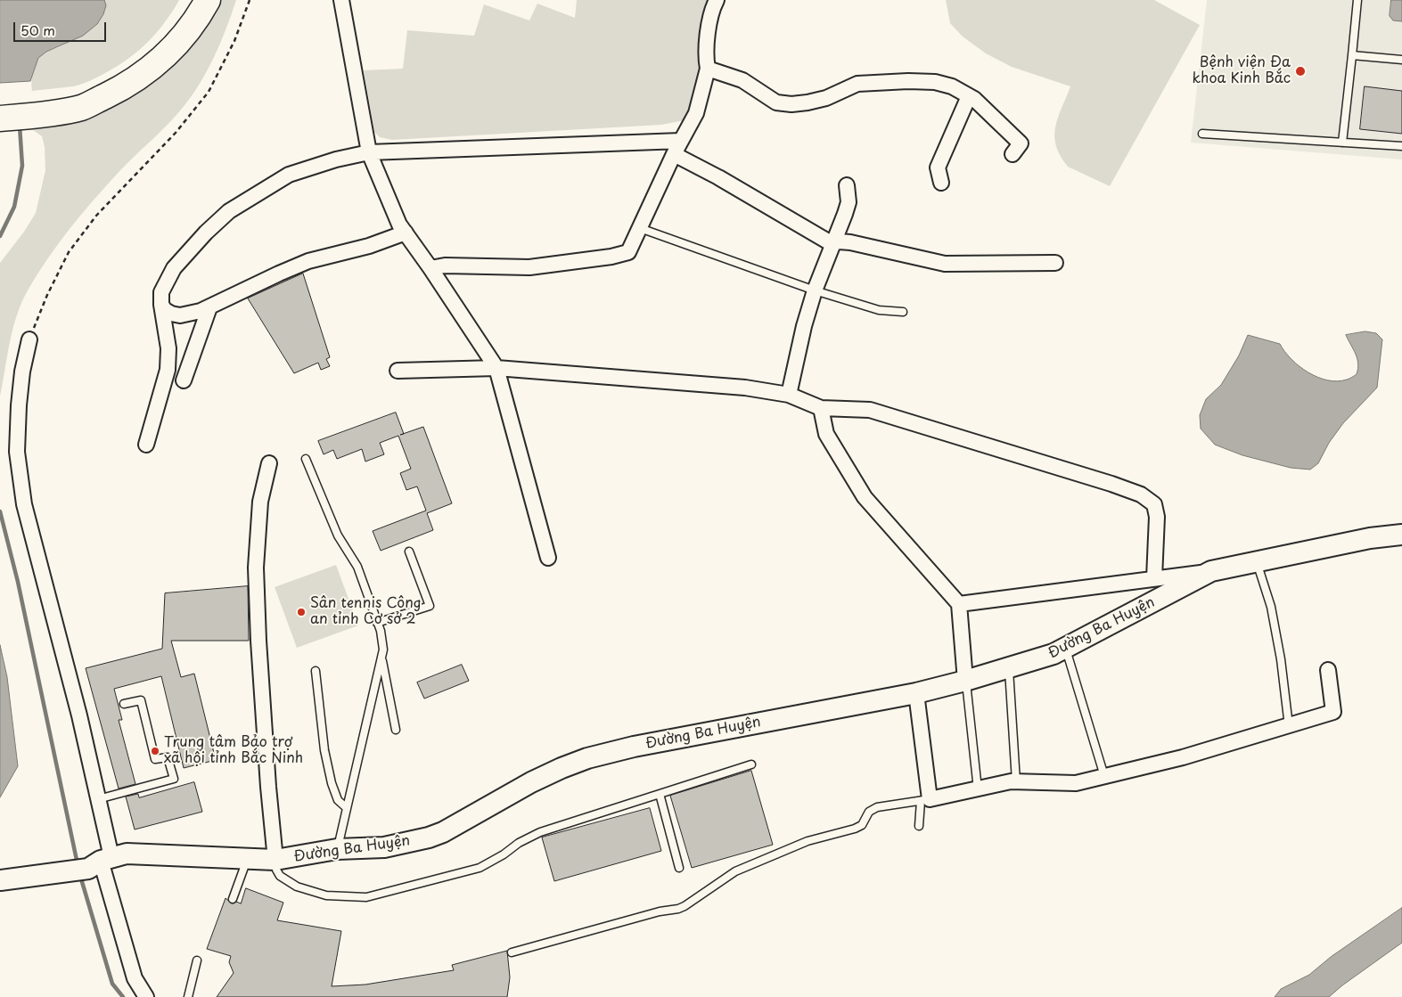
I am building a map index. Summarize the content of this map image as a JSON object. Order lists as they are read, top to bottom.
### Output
{
  "streets": {
    "street": ["Đường Ba Huyện"]
  },
  "places": ["Bệnh viện Đa khoa Kinh Bắc", "Sân tennis Công an tỉnh Cơ sở 2", "Trung tâm Bảo trợ xã hội tỉnh Bắc Ninh"],
  "scale_bar": "50 m"
}
